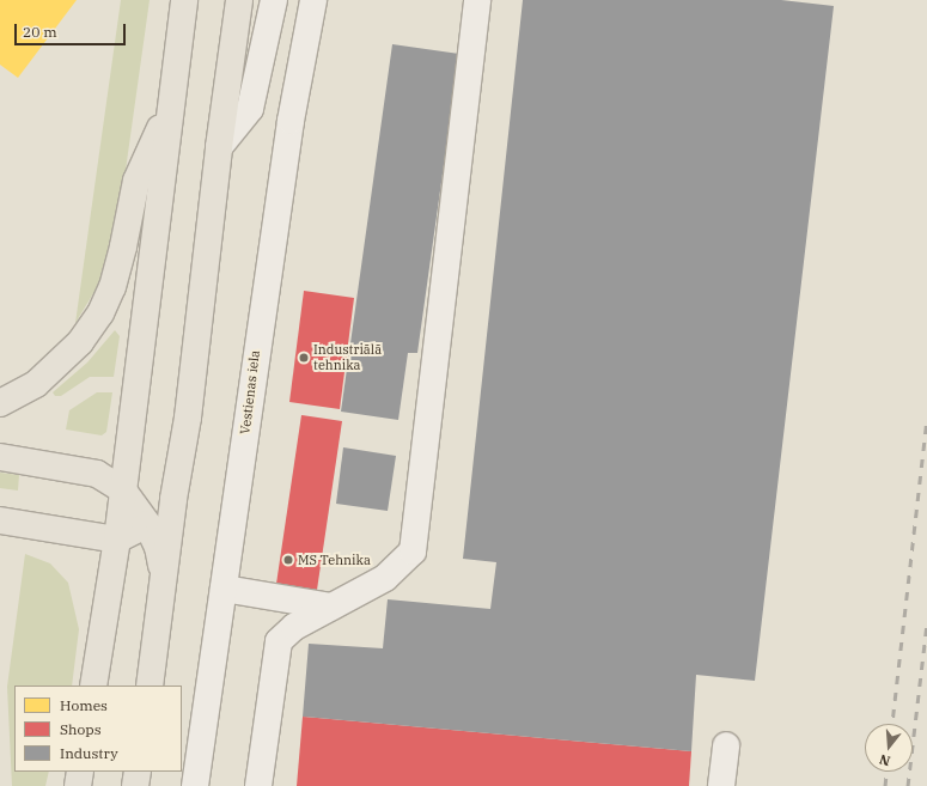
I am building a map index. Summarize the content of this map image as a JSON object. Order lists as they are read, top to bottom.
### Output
{
  "streets": {
    "street": ["Vestienas iela"]
  },
  "places": ["Industriālā tehnika", "MS Tehnika"],
  "legend": ["Homes", "Shops", "Industry"],
  "scale_bar": "20 m",
  "north": "bottom"
}
